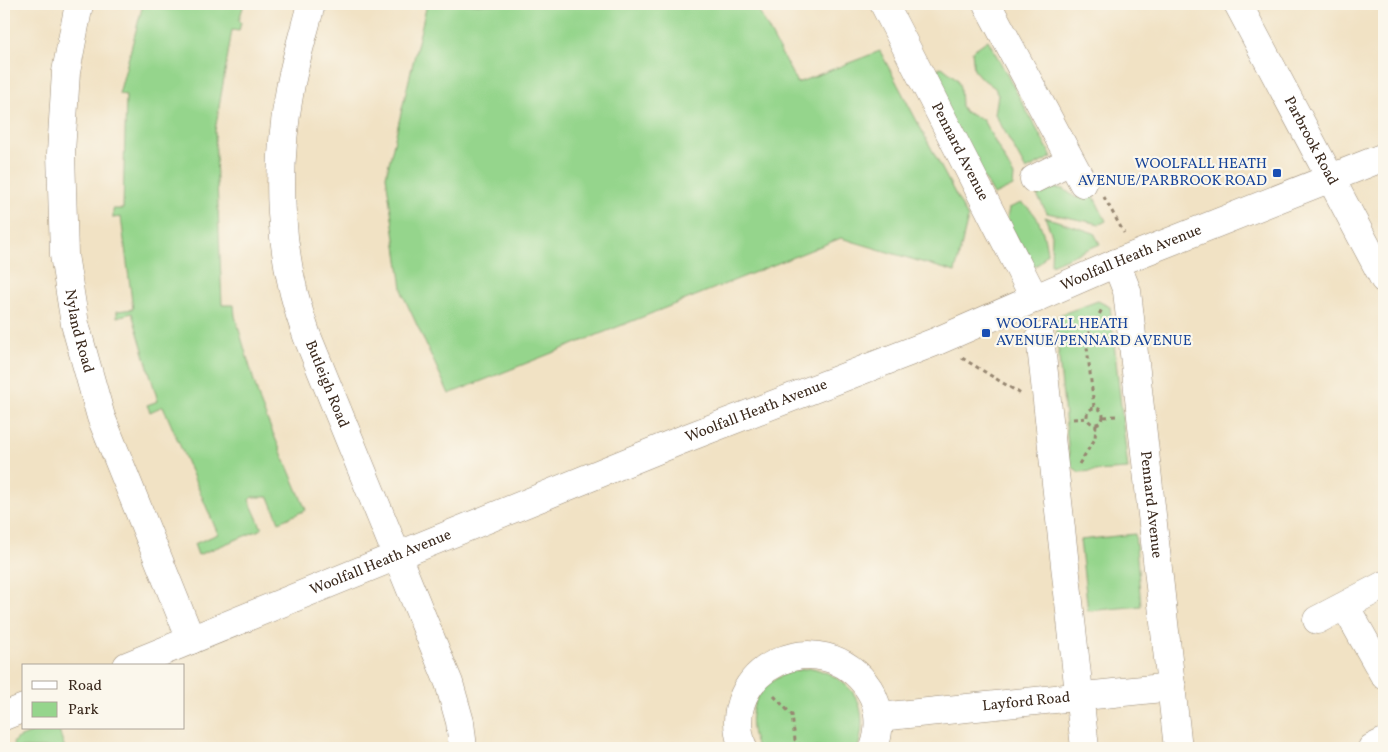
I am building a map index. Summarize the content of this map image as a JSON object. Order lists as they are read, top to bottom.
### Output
{
  "streets": {
    "street": [
      "Parbrook Road",
      "Pennard Avenue",
      "Woolfall Heath Avenue",
      "Nyland Road",
      "Butleigh Road",
      "Layford Road"
    ]
  },
  "crossings": [
    ["Parbrook Road", "Woolfall Heath Avenue"],
    ["Pennard Avenue", "Woolfall Heath Avenue"],
    ["Pennard Avenue", "Layford Road"],
    ["Woolfall Heath Avenue", "Nyland Road"],
    ["Woolfall Heath Avenue", "Butleigh Road"]
  ],
  "places": {
    "transit": ["WOOLFALL HEATH AVENUE/PARBROOK ROAD", "WOOLFALL HEATH AVENUE/PENNARD AVENUE"]
  },
  "legend": ["Road", "Park"]
}
